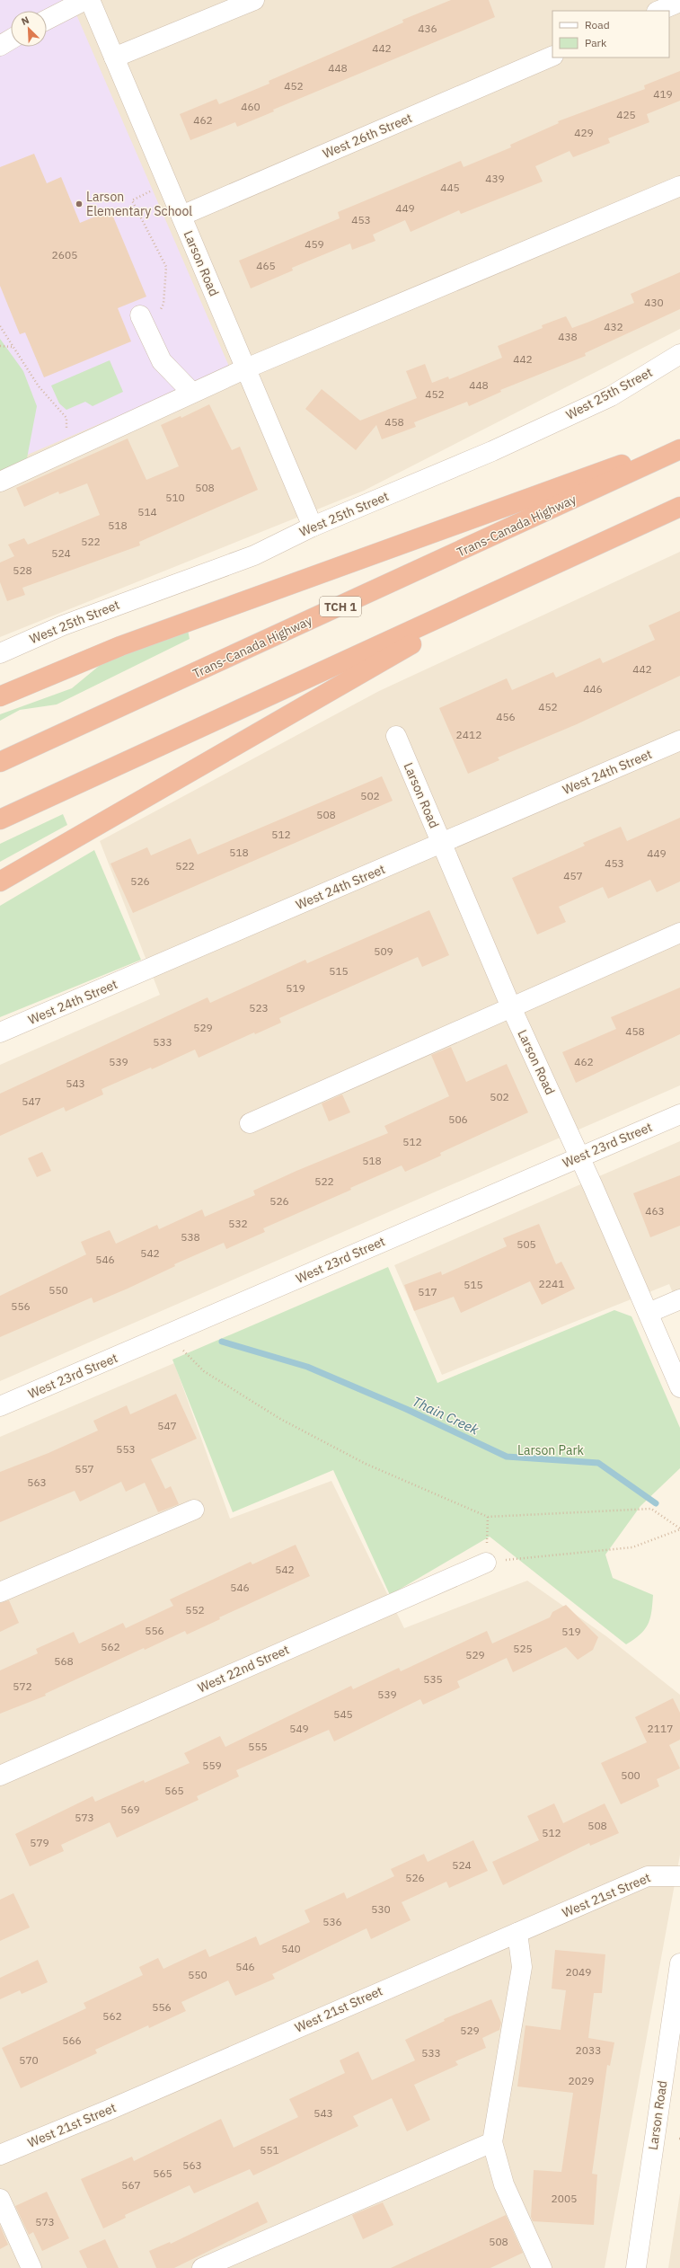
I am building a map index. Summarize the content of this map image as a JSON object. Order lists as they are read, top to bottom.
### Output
{
  "streets": {
    "highway": ["Trans-Canada Highway", "TCH 1"],
    "street": [
      "West 26th Street",
      "Larson Road",
      "West 25th Street",
      "West 24th Street",
      "West 23rd Street",
      "West 22nd Street",
      "West 21st Street"
    ]
  },
  "crossings": [
    ["West 26th Street", "Larson Road"],
    ["Larson Road", "West 25th Street"],
    ["Larson Road", "West 24th Street"],
    ["Larson Road", "West 23rd Street"]
  ],
  "water": ["Thain Creek"],
  "parks": ["Larson Park"],
  "places": ["Larson Elementary School"],
  "house_numbers": [
    "436",
    "442",
    "448",
    "452",
    "419",
    "460",
    "425",
    "462",
    "429",
    "439",
    "445",
    "449",
    "453",
    "459",
    "2605",
    "465",
    "430",
    "432",
    "438",
    "442",
    "448",
    "452",
    "458",
    "508",
    "510",
    "514",
    "518",
    "522",
    "524",
    "528",
    "442",
    "446",
    "452",
    "456",
    "2412",
    "502",
    "508",
    "512",
    "518",
    "449",
    "453",
    "522",
    "457",
    "526",
    "509",
    "515",
    "519",
    "523",
    "529",
    "458",
    "533",
    "539",
    "462",
    "543",
    "502",
    "547",
    "506",
    "512",
    "518",
    "522",
    "526",
    "463",
    "532",
    "538",
    "505",
    "542",
    "546",
    "2241",
    "515",
    "550",
    "517",
    "556",
    "547",
    "553",
    "557",
    "563",
    "542",
    "546",
    "552",
    "556",
    "519",
    "562",
    "525",
    "529",
    "568",
    "535",
    "572",
    "539",
    "545",
    "549",
    "2117",
    "555",
    "559",
    "500",
    "565",
    "569",
    "573",
    "508",
    "512",
    "579",
    "524",
    "526",
    "530",
    "536",
    "540",
    "546",
    "2049",
    "550",
    "556",
    "562",
    "529",
    "566",
    "2033",
    "533",
    "570",
    "2029",
    "543",
    "551",
    "563",
    "565",
    "567",
    "2005",
    "573",
    "508"
  ],
  "legend": ["Road", "Park"],
  "north": "top left"
}
